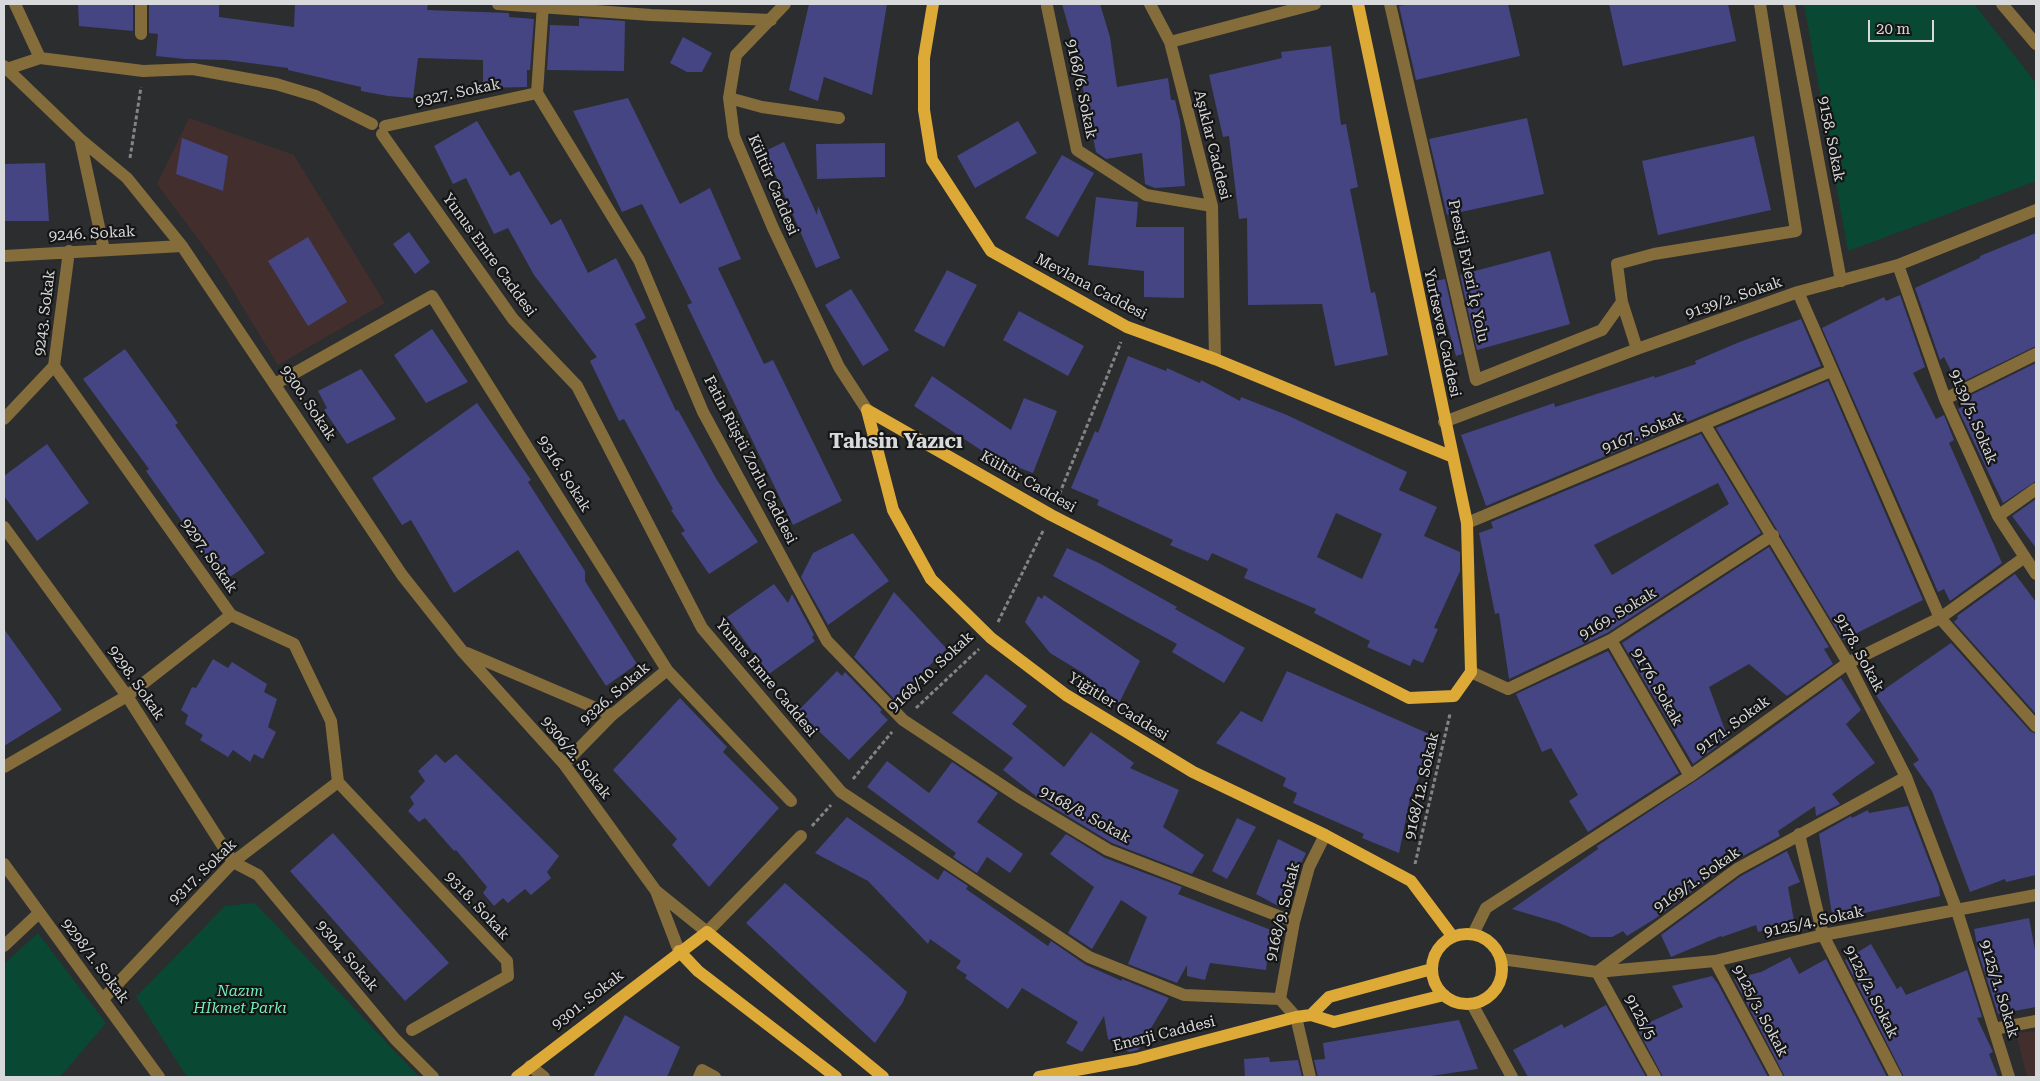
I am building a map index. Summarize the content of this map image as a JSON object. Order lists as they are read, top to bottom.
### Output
{
  "streets": {
    "main road": [
      "Kültür Caddesi",
      "Mevlana Caddesi",
      "Yurtsever Caddesi",
      "Yiğitler Caddesi",
      "9306/2. Sokak",
      "9301. Sokak",
      "Enerji Caddesi"
    ],
    "street": [
      "9168/6. Sokak",
      "9327. Sokak",
      "9158. Sokak",
      "Aşıklar Caddesi",
      "9246. Sokak",
      "Yunus Emre Caddesi",
      "Prestij Evleri İç Yolu",
      "9139/2. Sokak",
      "9243. Sokak",
      "9300. Sokak",
      "9139/5. Sokak",
      "9167. Sokak",
      "Fatin Rüştü Zorlu Caddesi",
      "9316. Sokak",
      "9297. Sokak",
      "9169. Sokak",
      "9178. Sokak",
      "9298. Sokak",
      "9176. Sokak",
      "9326. Sokak",
      "9171. Sokak",
      "9168/8. Sokak",
      "9317. Sokak",
      "9169/1. Sokak",
      "9318. Sokak",
      "9168/9. Sokak",
      "9125/4. Sokak",
      "9304. Sokak",
      "9298/1. Sokak",
      "9125/1. Sokak",
      "9125/2. Sokak",
      "9125/3. Sokak",
      "9125/5"
    ],
    "path": ["9168/10. Sokak", "9168/12. Sokak"]
  },
  "crossings": [
    ["9168/6. Sokak", "Aşıklar Caddesi"],
    ["9327. Sokak", "Yunus Emre Caddesi"],
    ["9327. Sokak", "Fatin Rüştü Zorlu Caddesi"],
    ["9158. Sokak", "9139/2. Sokak"],
    ["Aşıklar Caddesi", "Mevlana Caddesi"],
    ["Kültür Caddesi", "9168/10. Sokak"],
    ["Kültür Caddesi", "Yiğitler Caddesi"],
    ["Kültür Caddesi", "9168/12. Sokak"],
    ["9246. Sokak", "9243. Sokak"],
    ["9246. Sokak", "9300. Sokak"],
    ["Yunus Emre Caddesi", "9168/10. Sokak"],
    ["Yunus Emre Caddesi", "9168/9. Sokak"],
    ["Mevlana Caddesi", "Yurtsever Caddesi"],
    ["Mevlana Caddesi", "9168/10. Sokak"],
    ["9139/2. Sokak", "Yurtsever Caddesi"],
    ["9139/2. Sokak", "9139/5. Sokak"],
    ["9243. Sokak", "9297. Sokak"],
    ["Yurtsever Caddesi", "9167. Sokak"],
    ["Yurtsever Caddesi", "9169. Sokak"],
    ["9300. Sokak", "9316. Sokak"],
    ["9300. Sokak", "9326. Sokak"],
    ["9300. Sokak", "9306/2. Sokak"],
    ["9139/5. Sokak", "9171. Sokak"],
    ["9167. Sokak", "9178. Sokak"],
    ["Fatin Rüştü Zorlu Caddesi", "9168/10. Sokak"],
    ["Fatin Rüştü Zorlu Caddesi", "9168/8. Sokak"],
    ["9316. Sokak", "9326. Sokak"],
    ["9297. Sokak", "9298. Sokak"],
    ["9169. Sokak", "9178. Sokak"],
    ["9169. Sokak", "9176. Sokak"],
    ["9178. Sokak", "9171. Sokak"],
    ["9178. Sokak", "9169/1. Sokak"],
    ["9178. Sokak", "9125/4. Sokak"],
    ["9178. Sokak", "9125/1. Sokak"],
    ["9168/10. Sokak", "Yiğitler Caddesi"],
    ["9168/10. Sokak", "9168/8. Sokak"],
    ["9298. Sokak", "9317. Sokak"],
    ["9298. Sokak", "9304. Sokak"],
    ["9176. Sokak", "9171. Sokak"],
    ["9326. Sokak", "9306/2. Sokak"],
    ["Yiğitler Caddesi", "9171. Sokak"],
    ["Yiğitler Caddesi", "9168/12. Sokak"],
    ["Yiğitler Caddesi", "9168/9. Sokak"],
    ["9306/2. Sokak", "9301. Sokak"],
    ["9168/8. Sokak", "9168/9. Sokak"],
    ["9317. Sokak", "9318. Sokak"],
    ["9317. Sokak", "9304. Sokak"],
    ["9317. Sokak", "9298/1. Sokak"],
    ["9169/1. Sokak", "9125/4. Sokak"],
    ["9169/1. Sokak", "9125/2. Sokak"],
    ["9169/1. Sokak", "9125/5"],
    ["9125/4. Sokak", "9125/1. Sokak"],
    ["9125/4. Sokak", "9125/2. Sokak"],
    ["9125/4. Sokak", "9125/3. Sokak"],
    ["9125/4. Sokak", "9125/5"]
  ],
  "districts": ["Tahsin Yazıcı"],
  "parks": ["Nazım Hİkmet Parkı"],
  "scale_bar": "20 m"
}
